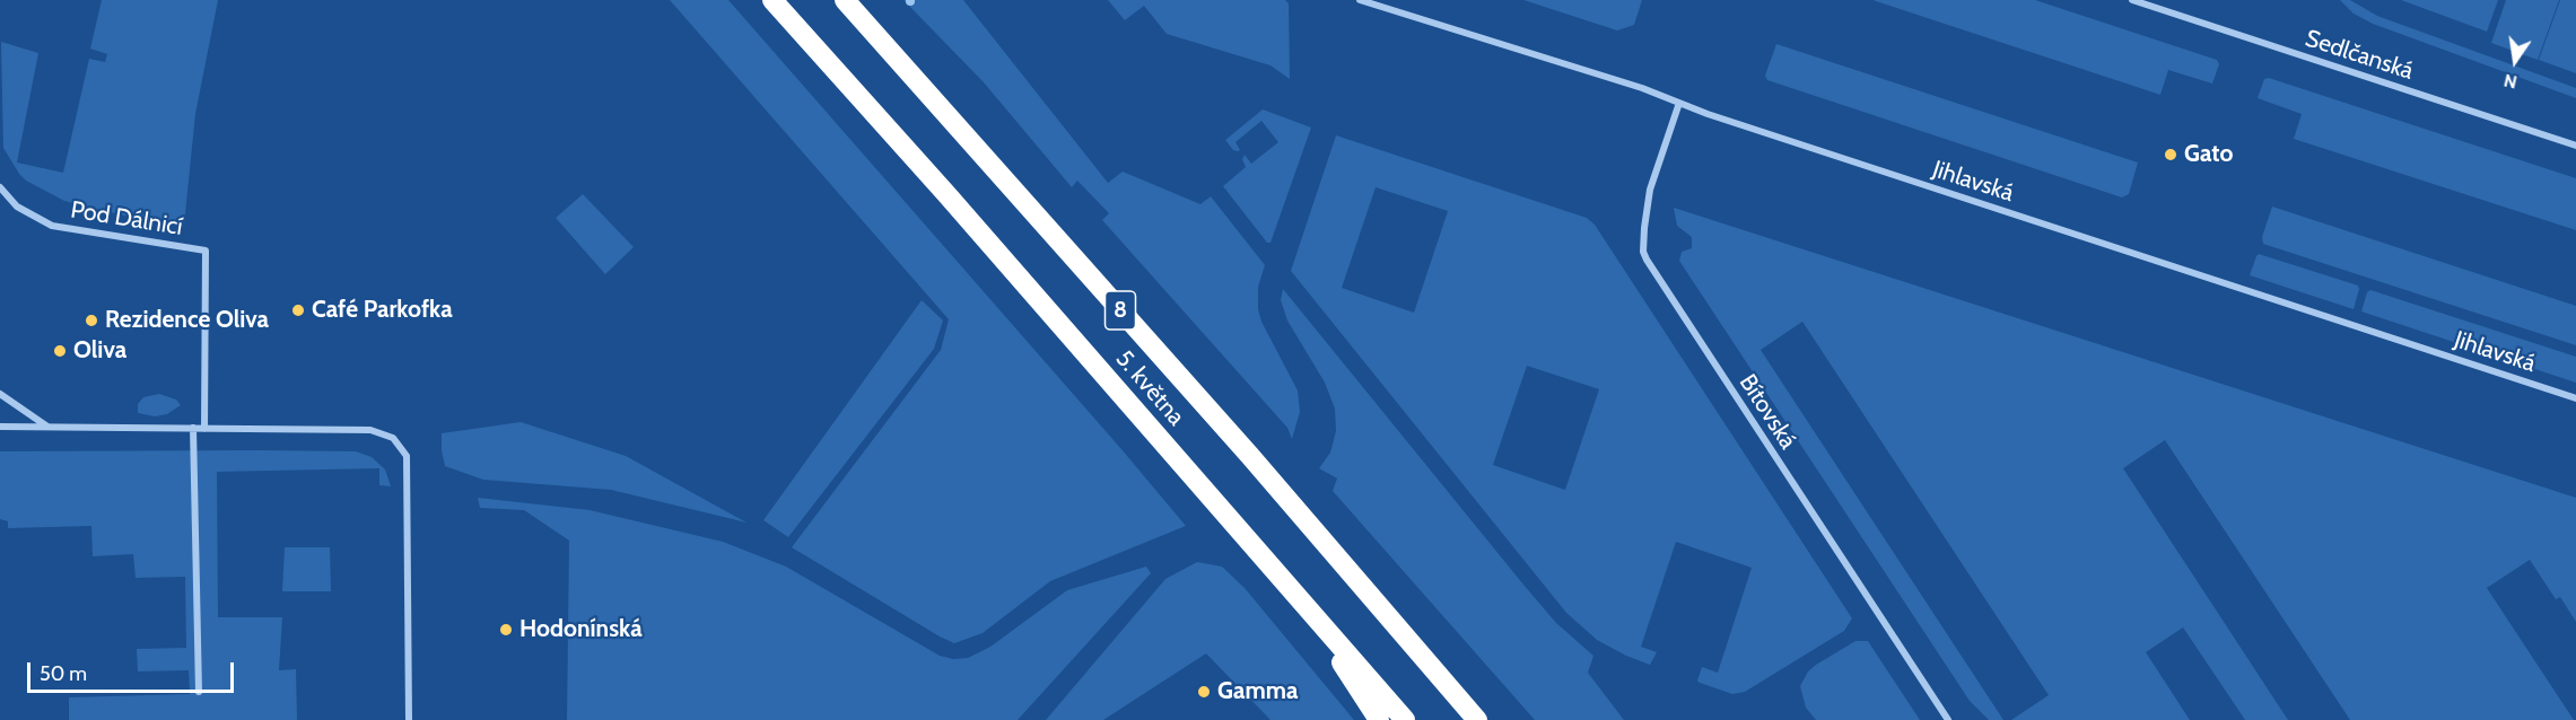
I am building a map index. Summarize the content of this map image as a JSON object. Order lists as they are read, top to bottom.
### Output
{
  "streets": {
    "highway": ["8", "5. května"],
    "street": [
      "Sedlčanská",
      "Jihlavská",
      "Pod Dálnicí",
      "Bítovská"
    ]
  },
  "crossings": [
    ["Jihlavská", "Bítovská"]
  ],
  "places": [
    "Gato",
    "Café Parkofka",
    "Rezidence Oliva",
    "Oliva",
    "Hodonínská",
    "Gamma"
  ],
  "scale_bar": "50 m",
  "north": "bottom"
}
